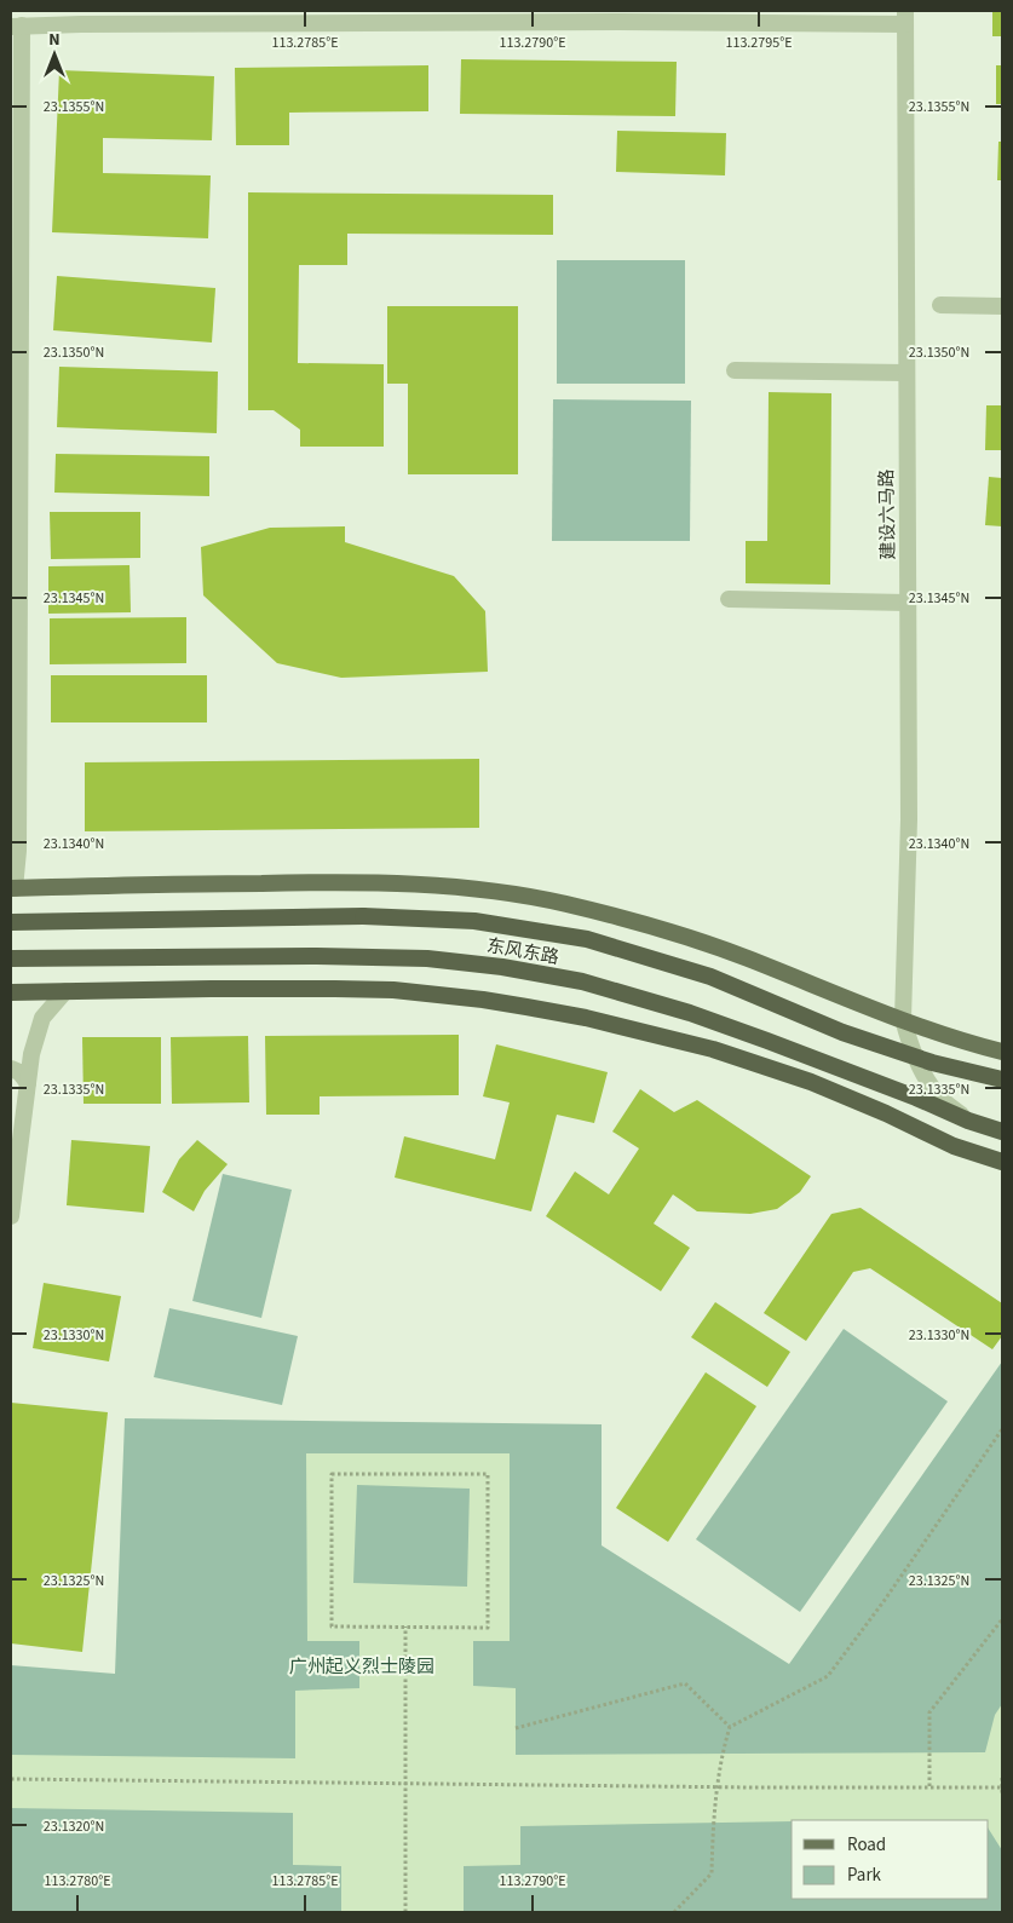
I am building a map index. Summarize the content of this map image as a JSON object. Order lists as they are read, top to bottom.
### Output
{
  "streets": {
    "highway": ["东风东路"],
    "street": ["建设六马路"]
  },
  "crossings": [
    ["建设六马路", "东风东路"]
  ],
  "parks": ["广州起义烈士陵园"],
  "legend": ["Road", "Park"],
  "north": "top",
  "coordinates": [
    "113.2785°E",
    "113.2790°E",
    "113.2795°E",
    "23.1355°N",
    "23.1350°N",
    "23.1345°N",
    "23.1340°N",
    "23.1335°N",
    "23.1330°N",
    "23.1325°N",
    "23.1320°N",
    "113.2780°E"
  ]
}
